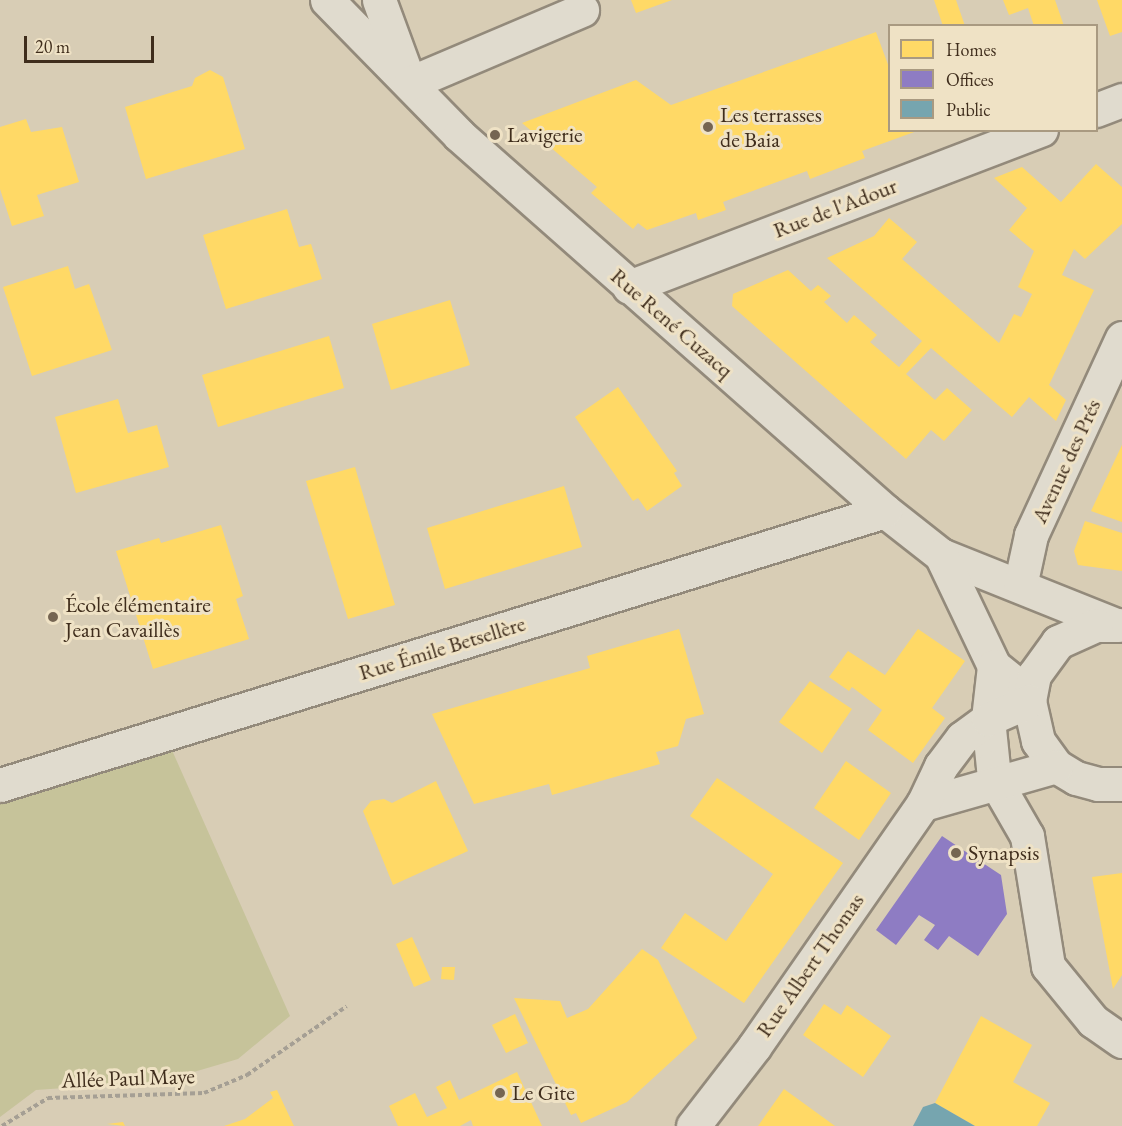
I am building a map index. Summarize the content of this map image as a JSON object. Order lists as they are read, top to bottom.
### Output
{
  "streets": {
    "street": [
      "Rue de l'Adour",
      "Rue René Cuzacq",
      "Avenue des Prés",
      "Rue Émile Betsellère",
      "Rue Albert Thomas"
    ],
    "path": ["Allée Paul Maye"]
  },
  "crossings": [
    ["Rue de l'Adour", "Rue René Cuzacq"],
    ["Rue René Cuzacq", "Avenue des Prés"],
    ["Rue René Cuzacq", "Rue Émile Betsellère"],
    ["Rue René Cuzacq", "Rue Albert Thomas"]
  ],
  "places": [
    "Les terrasses de Baia",
    "Lavigerie",
    "École élémentaire Jean Cavaillès",
    "Synapsis",
    "Le Gite"
  ],
  "legend": ["Homes", "Offices", "Public"],
  "scale_bar": "20 m"
}
